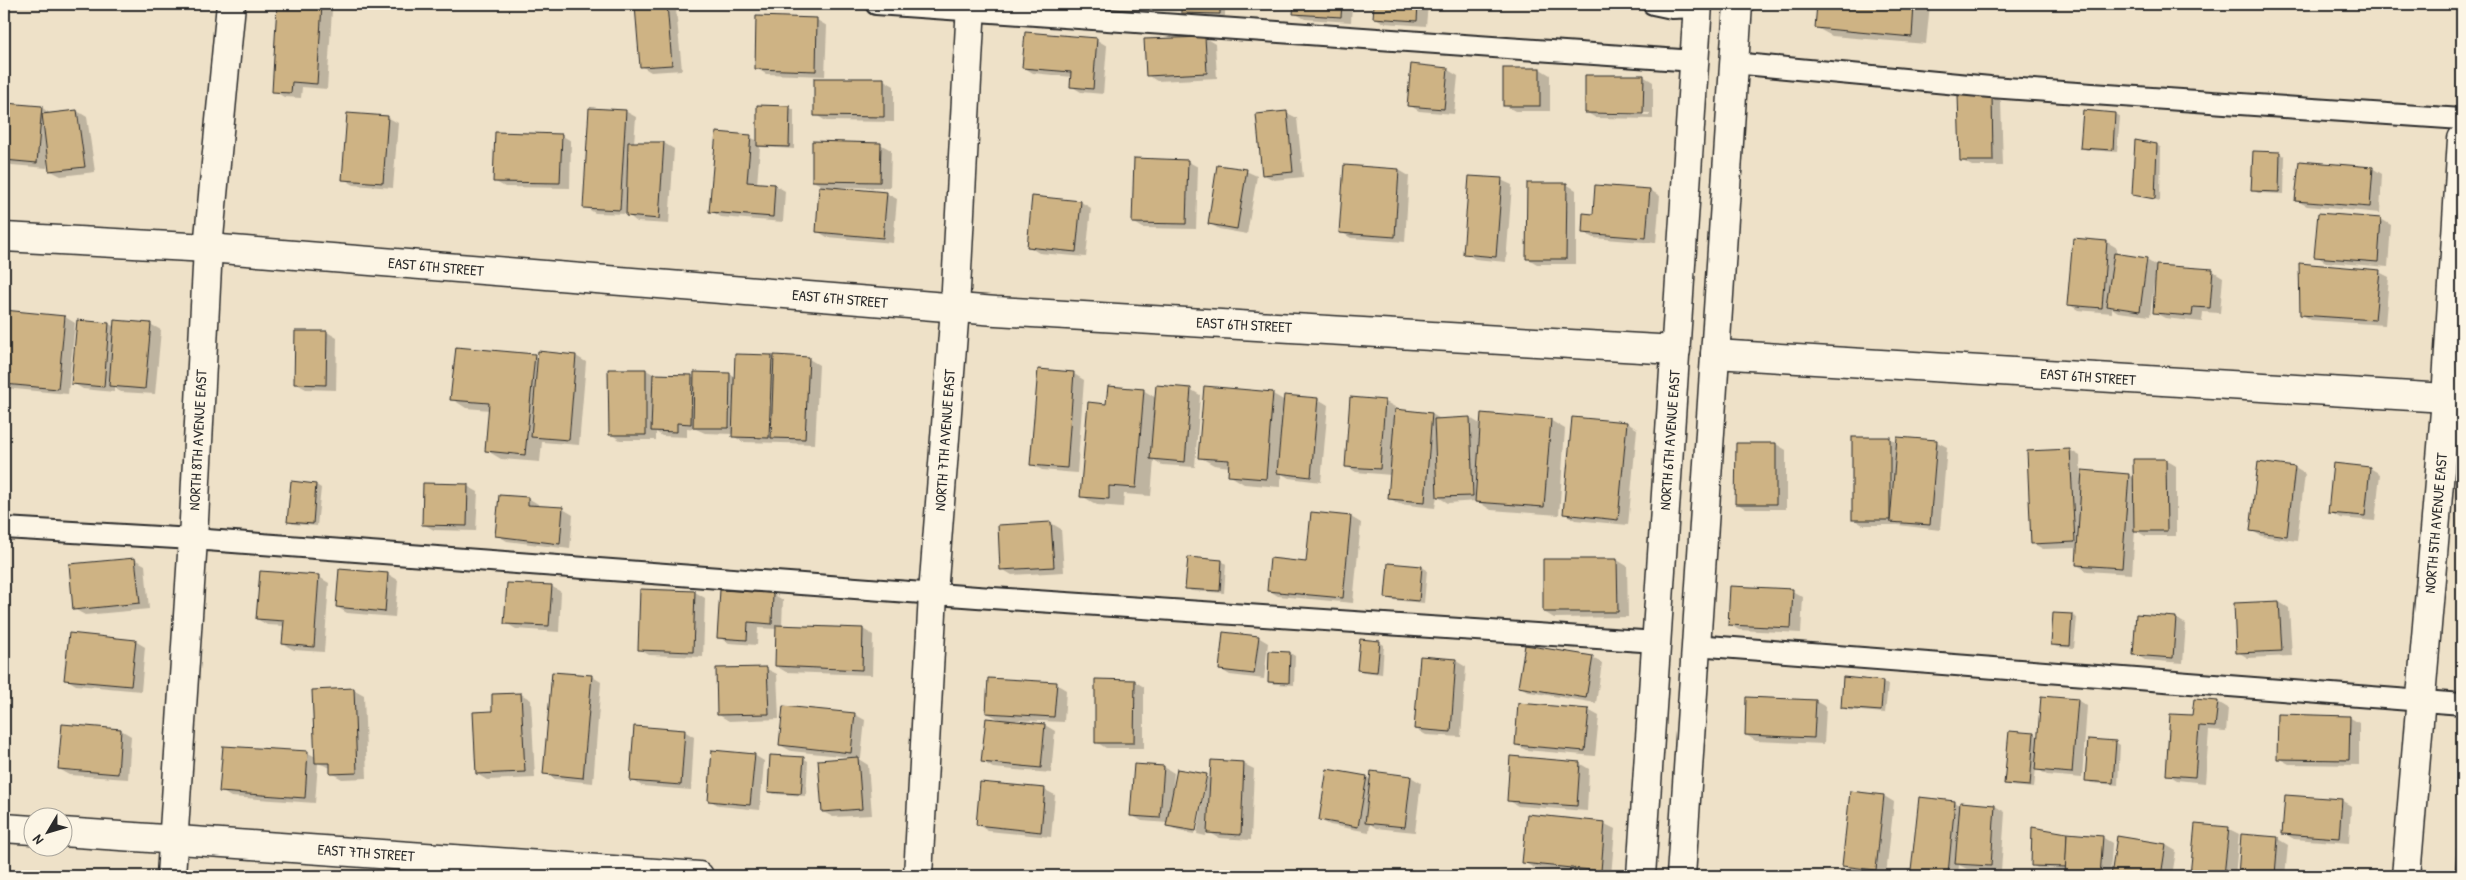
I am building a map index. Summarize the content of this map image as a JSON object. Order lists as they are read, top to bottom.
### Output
{
  "streets": {
    "street": [
      "EAST 6TH STREET",
      "NORTH 8TH AVENUE EAST",
      "NORTH 7TH AVENUE EAST",
      "NORTH 6TH AVENUE EAST",
      "NORTH 5TH AVENUE EAST",
      "EAST 7TH STREET"
    ]
  },
  "crossings": [
    ["EAST 6TH STREET", "NORTH 8TH AVENUE EAST"],
    ["EAST 6TH STREET", "NORTH 7TH AVENUE EAST"],
    ["EAST 6TH STREET", "NORTH 6TH AVENUE EAST"],
    ["EAST 6TH STREET", "NORTH 5TH AVENUE EAST"],
    ["NORTH 8TH AVENUE EAST", "EAST 7TH STREET"]
  ],
  "north": "bottom left"
}
